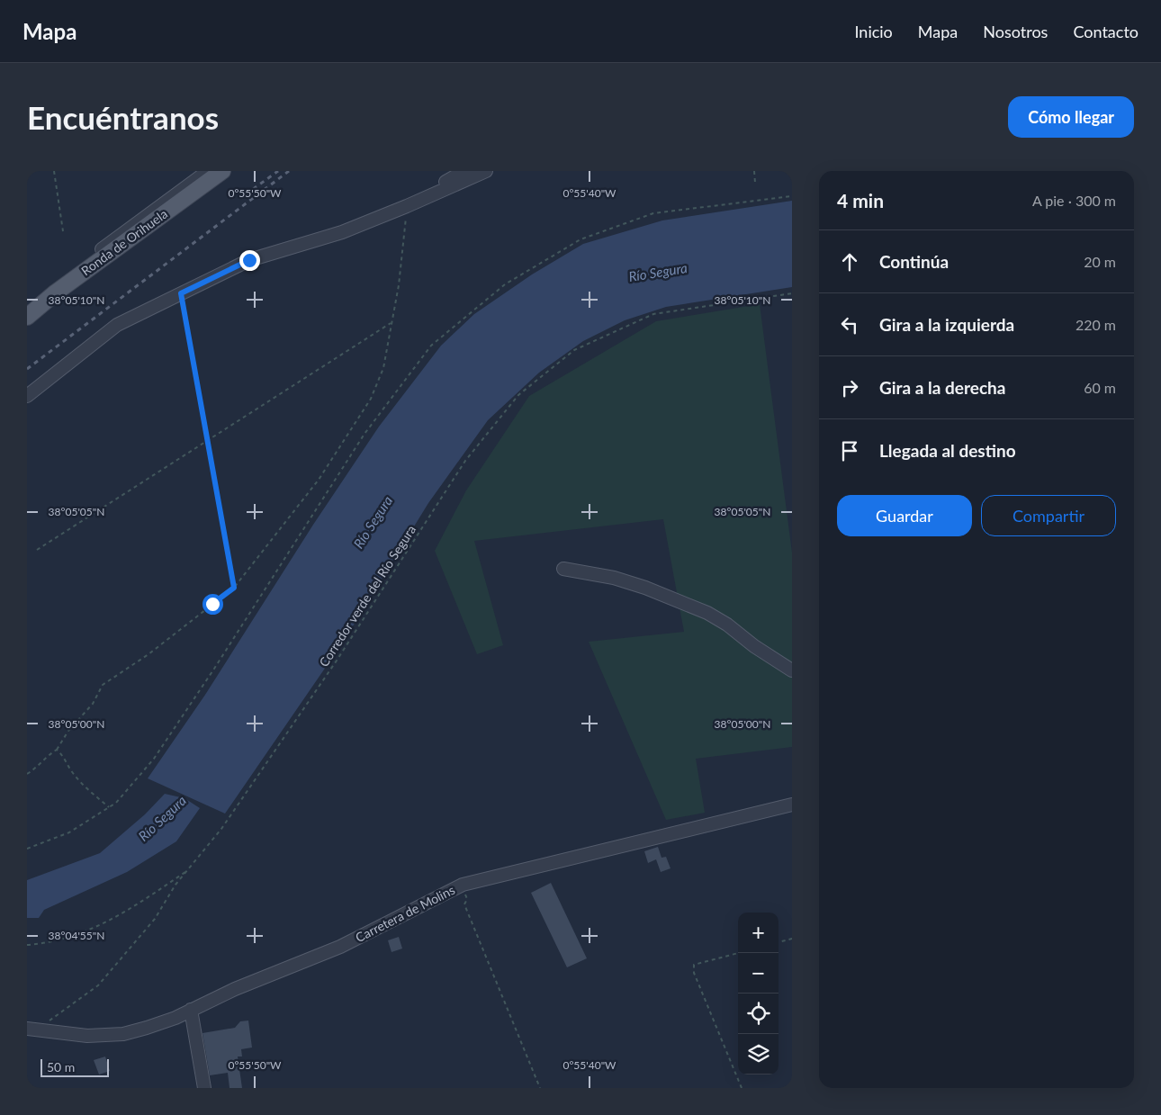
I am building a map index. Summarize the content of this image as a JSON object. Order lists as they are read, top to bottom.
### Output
{
  "streets": {
    "main road": ["Ronda de Orihuela"],
    "street": ["Carretera de Molins"],
    "path": ["Corredor verde del Río Segura"]
  },
  "crossings": [
    ["Corredor verde del Río Segura", "Carretera de Molins"]
  ],
  "water": ["Río Segura"],
  "scale_bar": "50 m",
  "page": {
    "header": "Mapa",
    "nav": [
      "Inicio",
      "Mapa",
      "Nosotros",
      "Contacto"
    ],
    "buttons": [
      "Cómo llegar",
      ["Guardar", "Compartir"]
    ],
    "title": "Encuéntranos",
    "heading": ["4 min", "A pie · 300 m"],
    "list": [
      ["Continúa", "20 m"],
      ["Gira a la izquierda", "220 m"],
      ["Gira a la derecha", "60 m"],
      "Llegada al destino"
    ],
    "map_buttons": ["+", "−"],
    "scale": "50 m"
  },
  "coordinates": [
    "0°55'50\"W",
    "0°55'40\"W",
    "38°05'10\"N",
    "38°05'05\"N",
    "38°05'00\"N",
    "38°04'55\"N"
  ]
}
